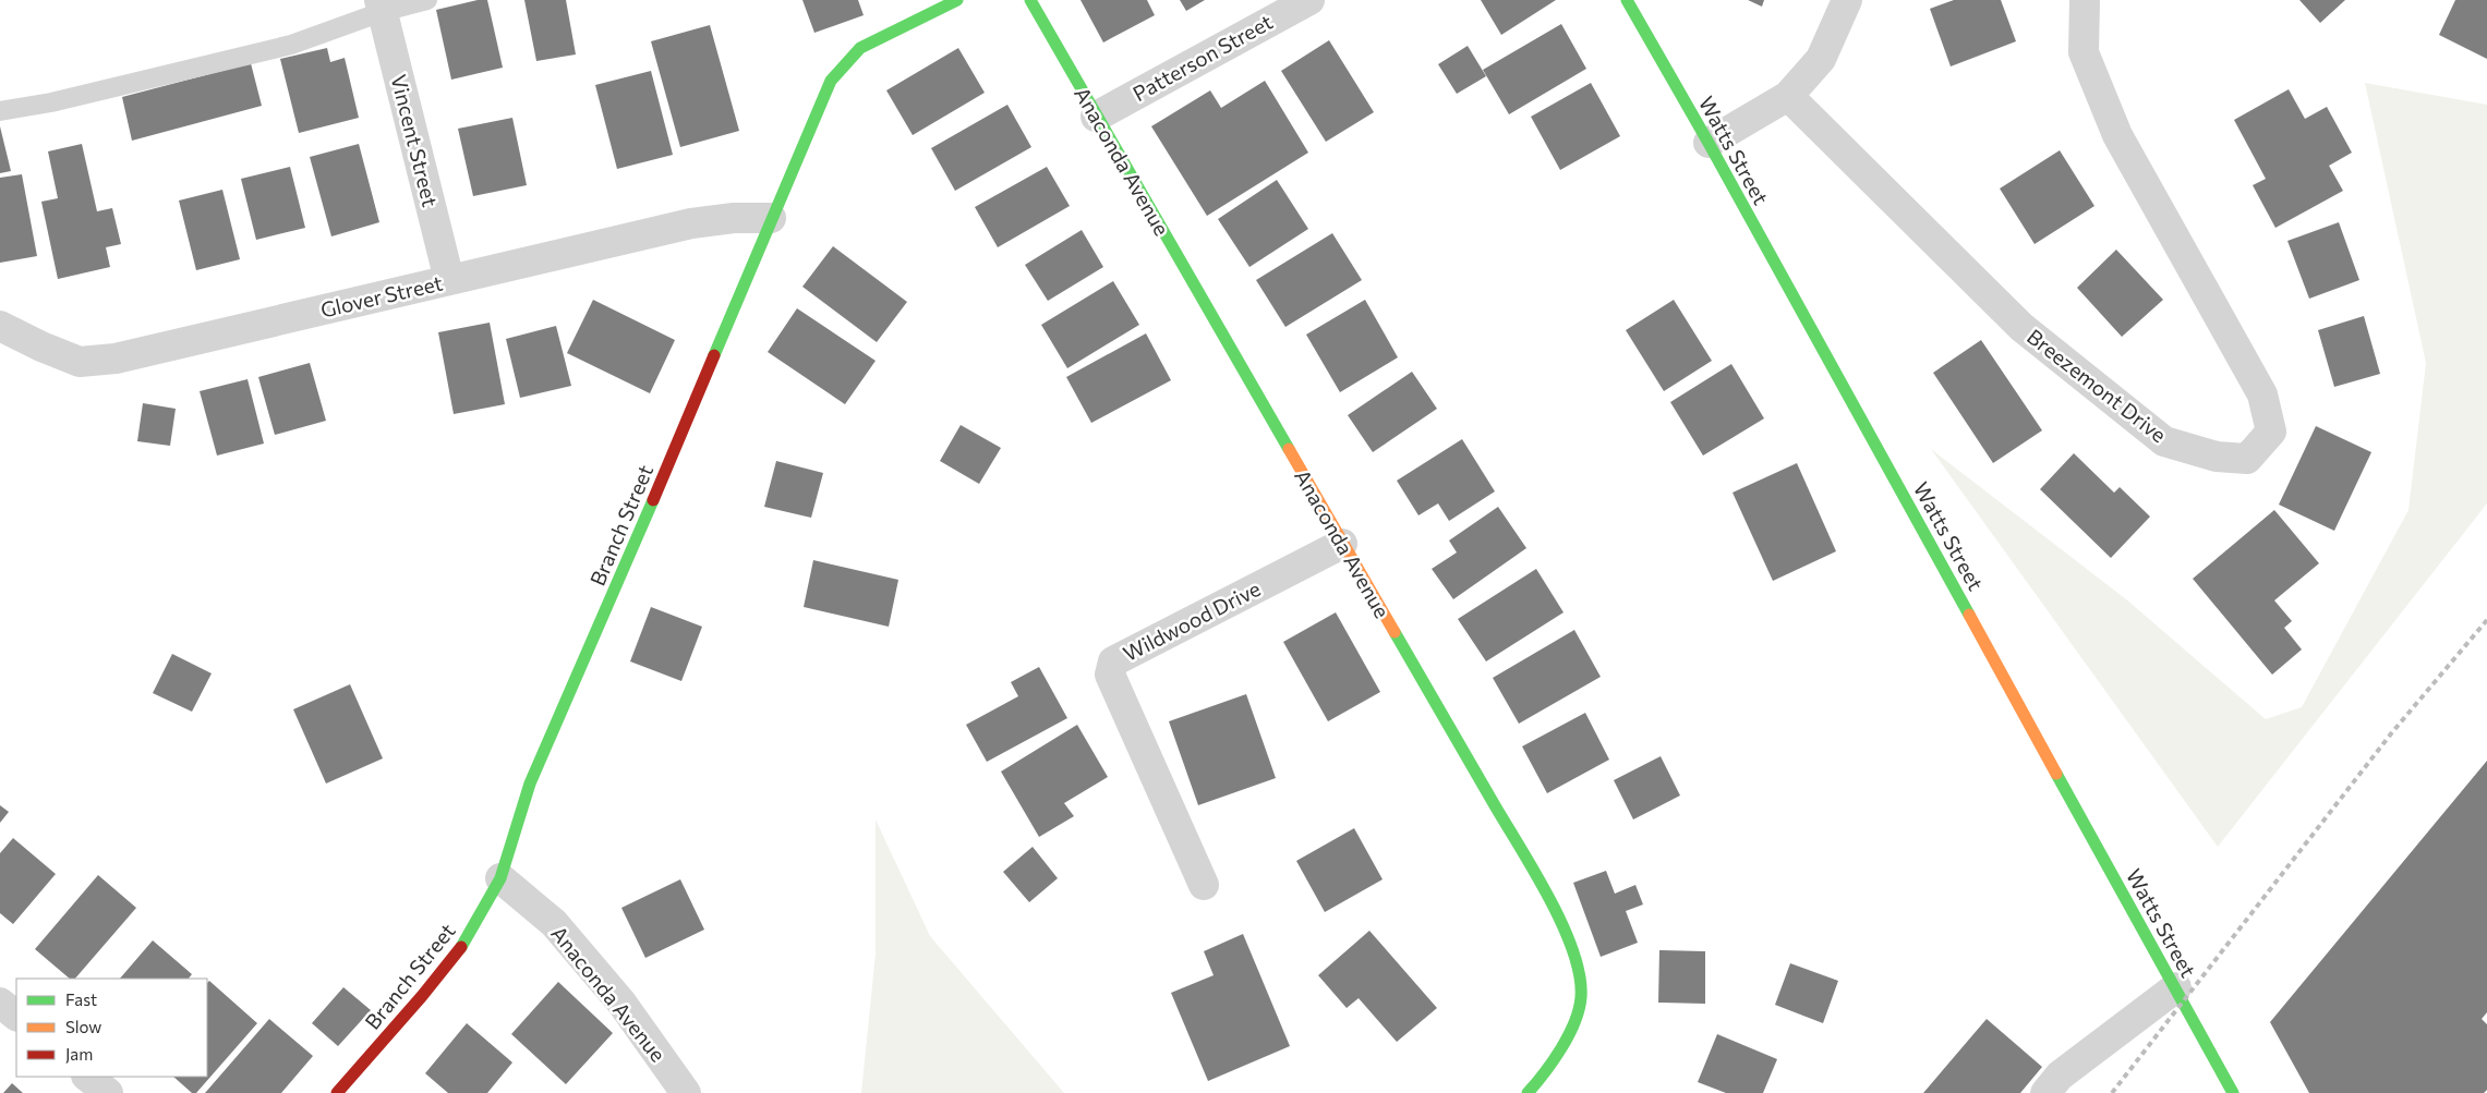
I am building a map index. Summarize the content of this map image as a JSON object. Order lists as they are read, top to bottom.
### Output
{
  "streets": {
    "street": [
      "Patterson Street",
      "Vincent Street",
      "Watts Street",
      "Anaconda Avenue",
      "Glover Street",
      "Breezemont Drive",
      "Branch Street",
      "Wildwood Drive"
    ]
  },
  "crossings": [
    ["Patterson Street", "Anaconda Avenue"],
    ["Vincent Street", "Glover Street"],
    ["Anaconda Avenue", "Branch Street"],
    ["Anaconda Avenue", "Wildwood Drive"],
    ["Glover Street", "Branch Street"]
  ],
  "legend": ["Fast", "Slow", "Jam"]
}
